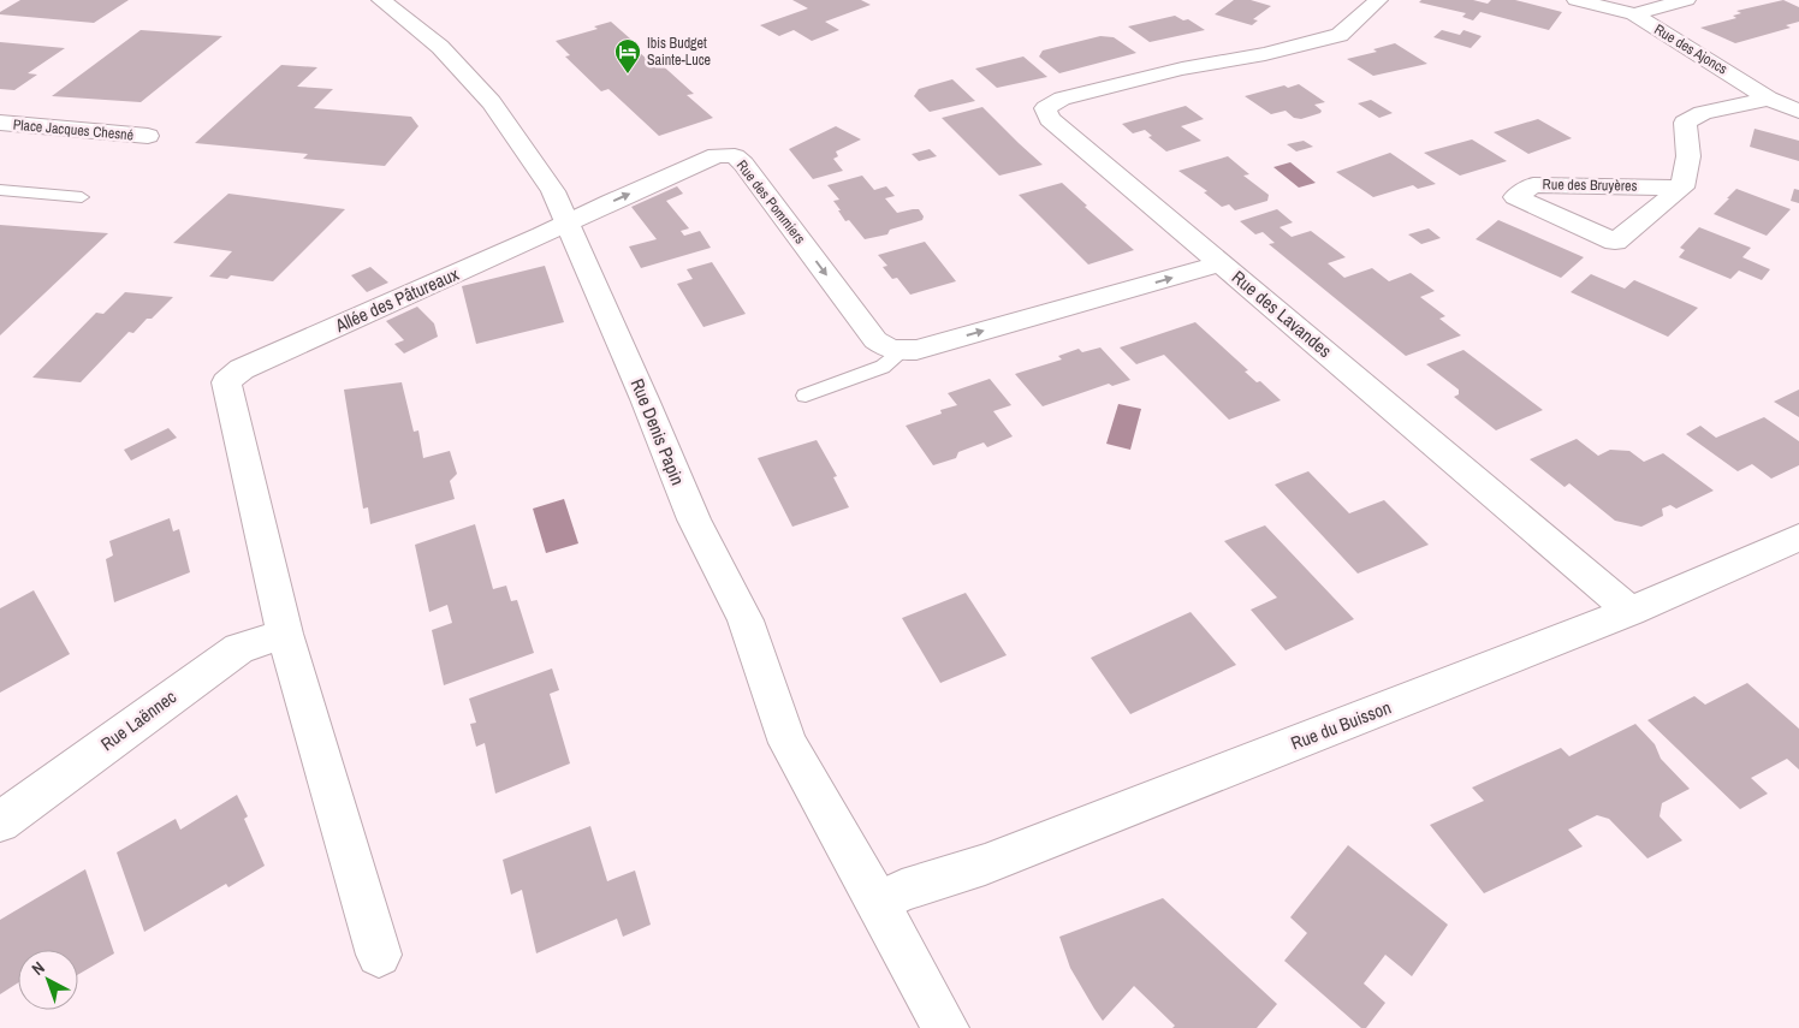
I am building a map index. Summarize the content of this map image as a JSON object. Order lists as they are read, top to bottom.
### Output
{
  "streets": {
    "street": [
      "Rue des Ajoncs",
      "Place Jacques Chesné",
      "Rue des Bruyères",
      "Rue des Pommiers",
      "Allée des Pâtureaux",
      "Rue des Lavandes",
      "Rue Denis Papin",
      "Rue Laënnec",
      "Rue du Buisson"
    ]
  },
  "crossings": [
    ["Rue des Pommiers", "Allée des Pâtureaux"],
    ["Rue des Pommiers", "Rue des Lavandes"],
    ["Rue des Pommiers", "Rue Denis Papin"],
    ["Allée des Pâtureaux", "Rue Denis Papin"],
    ["Allée des Pâtureaux", "Rue Laënnec"],
    ["Rue des Lavandes", "Rue du Buisson"],
    ["Rue Denis Papin", "Rue du Buisson"]
  ],
  "one_way": ["Rue des Pommiers"],
  "places": {
    "hotel": ["Ibis Budget Sainte-Luce"]
  },
  "north": "top left"
}
